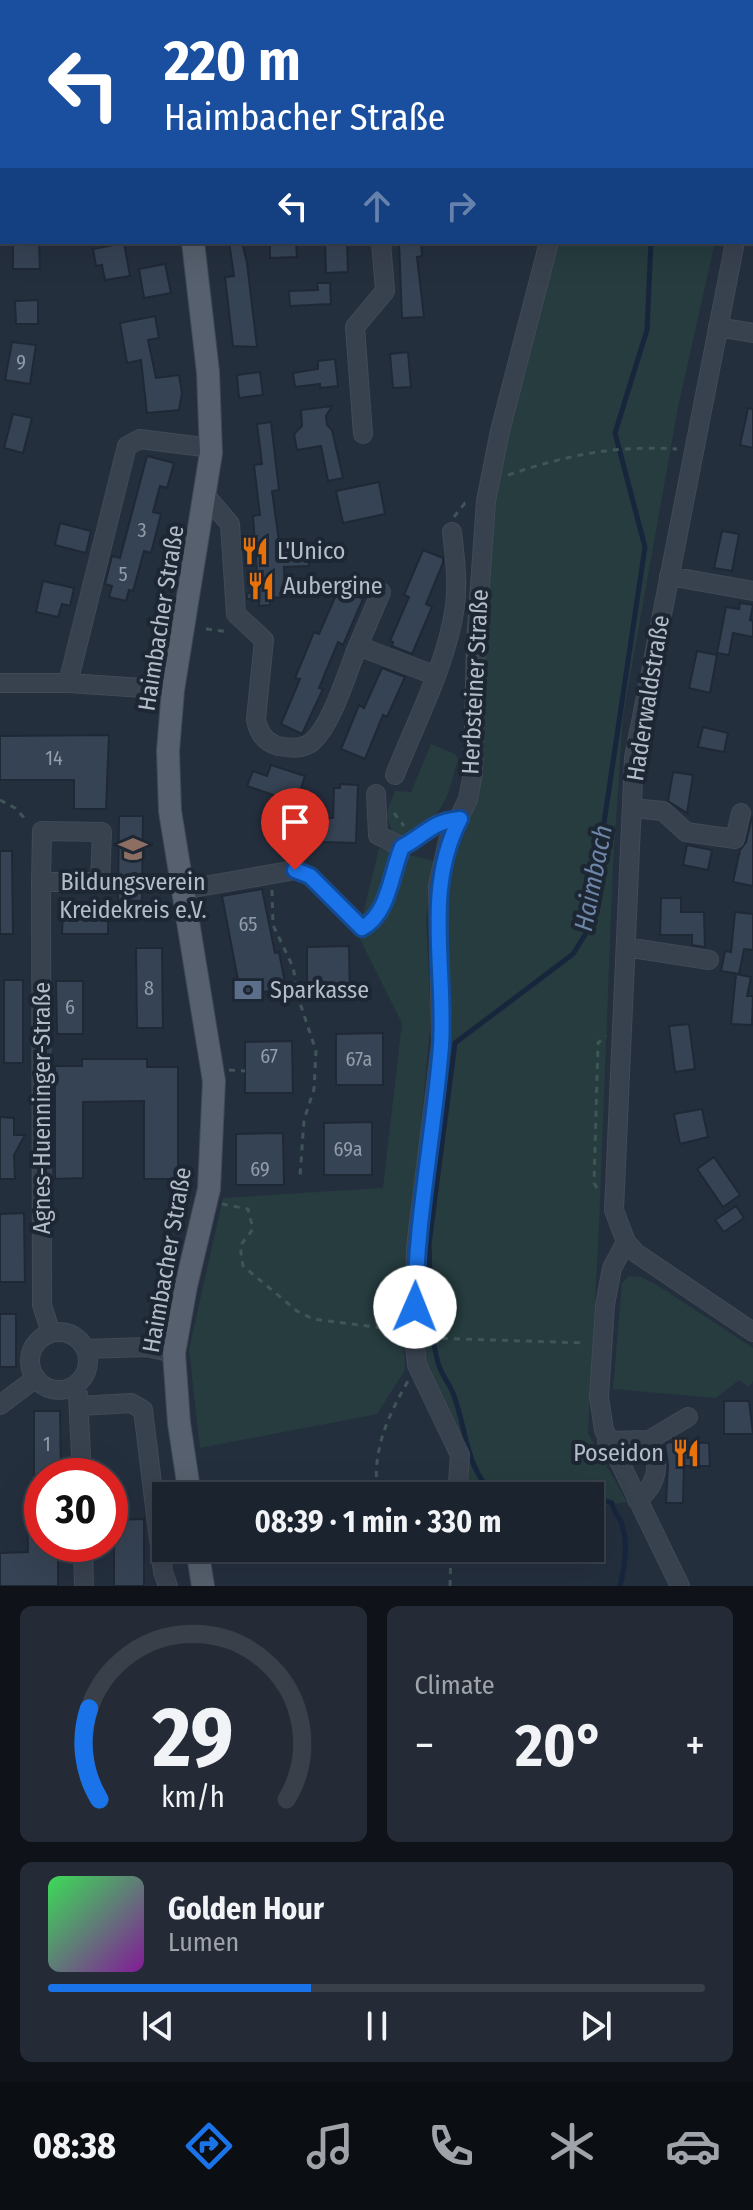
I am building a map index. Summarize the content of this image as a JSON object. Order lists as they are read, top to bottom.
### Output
{
  "streets": {
    "main road": ["Haimbacher Straße"],
    "street": ["Herbsteiner Straße", "Haderwaldstraße", "Agnes-Huenninger-Straße"]
  },
  "water": ["Haimbach"],
  "places": {
    "restaurant": ["L'Unico", "Aubergine", "Poseidon"],
    "school or university": ["Bildungsverein Kreidekreis e.V."],
    "bank": ["Sparkasse"]
  },
  "house_numbers": [
    "9",
    "3",
    "5",
    "14",
    "65",
    "8",
    "6",
    "67",
    "67a",
    "69a",
    "69",
    "1"
  ],
  "page": {
    "turn": ["220 m", "Haimbacher Straße"],
    "limit": "30",
    "trip": "08:39 · 1 min · 330 m",
    "tile": "Climate",
    "heat": ["−", "20°", "+"],
    "song": ["Golden Hour", "Lumen"],
    "tabs": "08:38",
    "gauge": ["29", "km/h"]
  }
}
